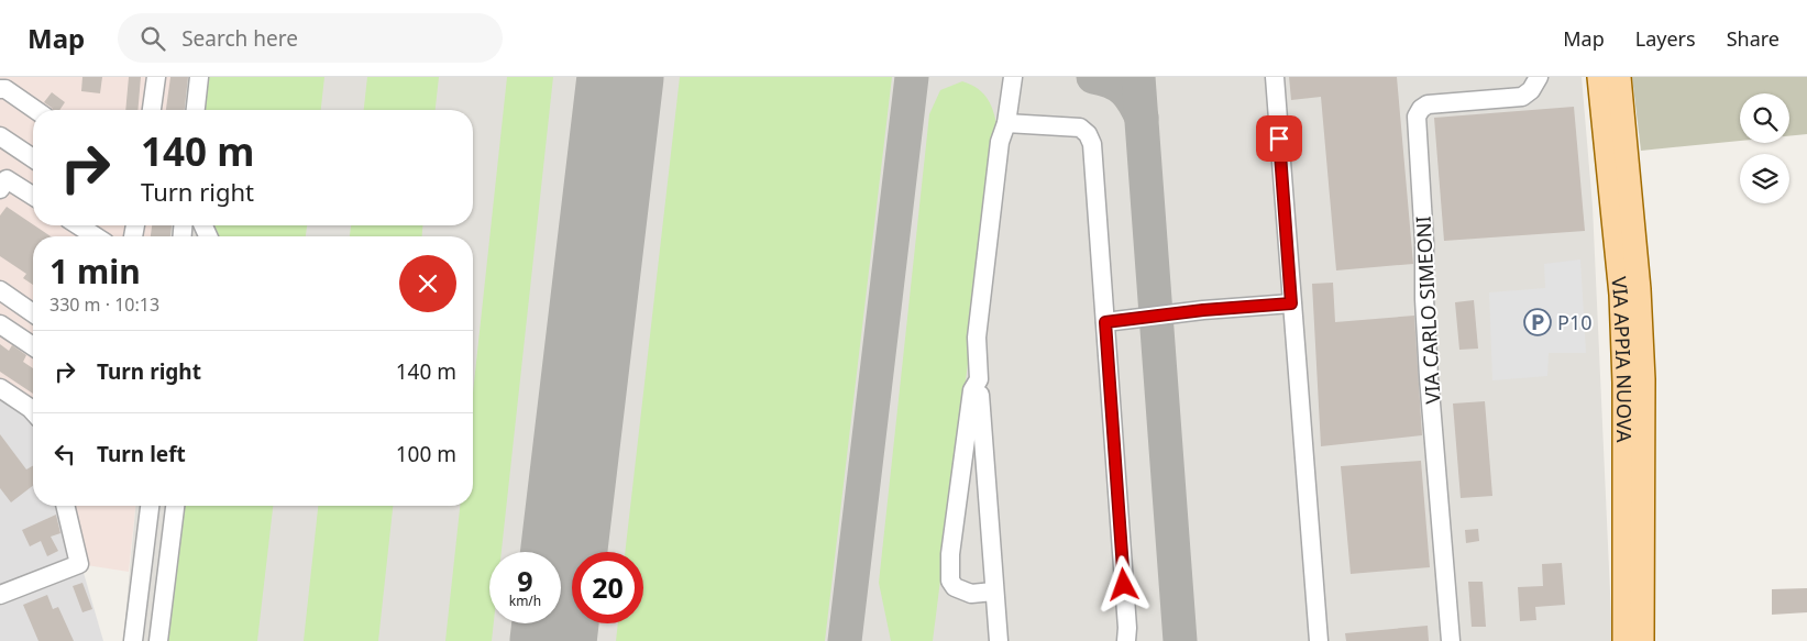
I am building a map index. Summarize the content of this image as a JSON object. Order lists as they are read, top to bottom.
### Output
{
  "streets": {
    "main road": ["VIA APPIA NUOVA"],
    "street": ["VIA CARLO SIMEONI"]
  },
  "places": {
    "parking": ["P10"]
  },
  "page": {
    "header": "Map",
    "search": "Search here",
    "nav": ["Map", "Layers", "Share"],
    "turn": ["140 m", "Turn right"],
    "heading": ["1 min", "330 m · 10:13"],
    "list": [
      {
        "name": "Turn right",
        "value": "140 m"
      },
      {
        "name": "Turn left",
        "value": "100 m"
      }
    ],
    "speed": "9 km/h",
    "limit": "20"
  }
}
